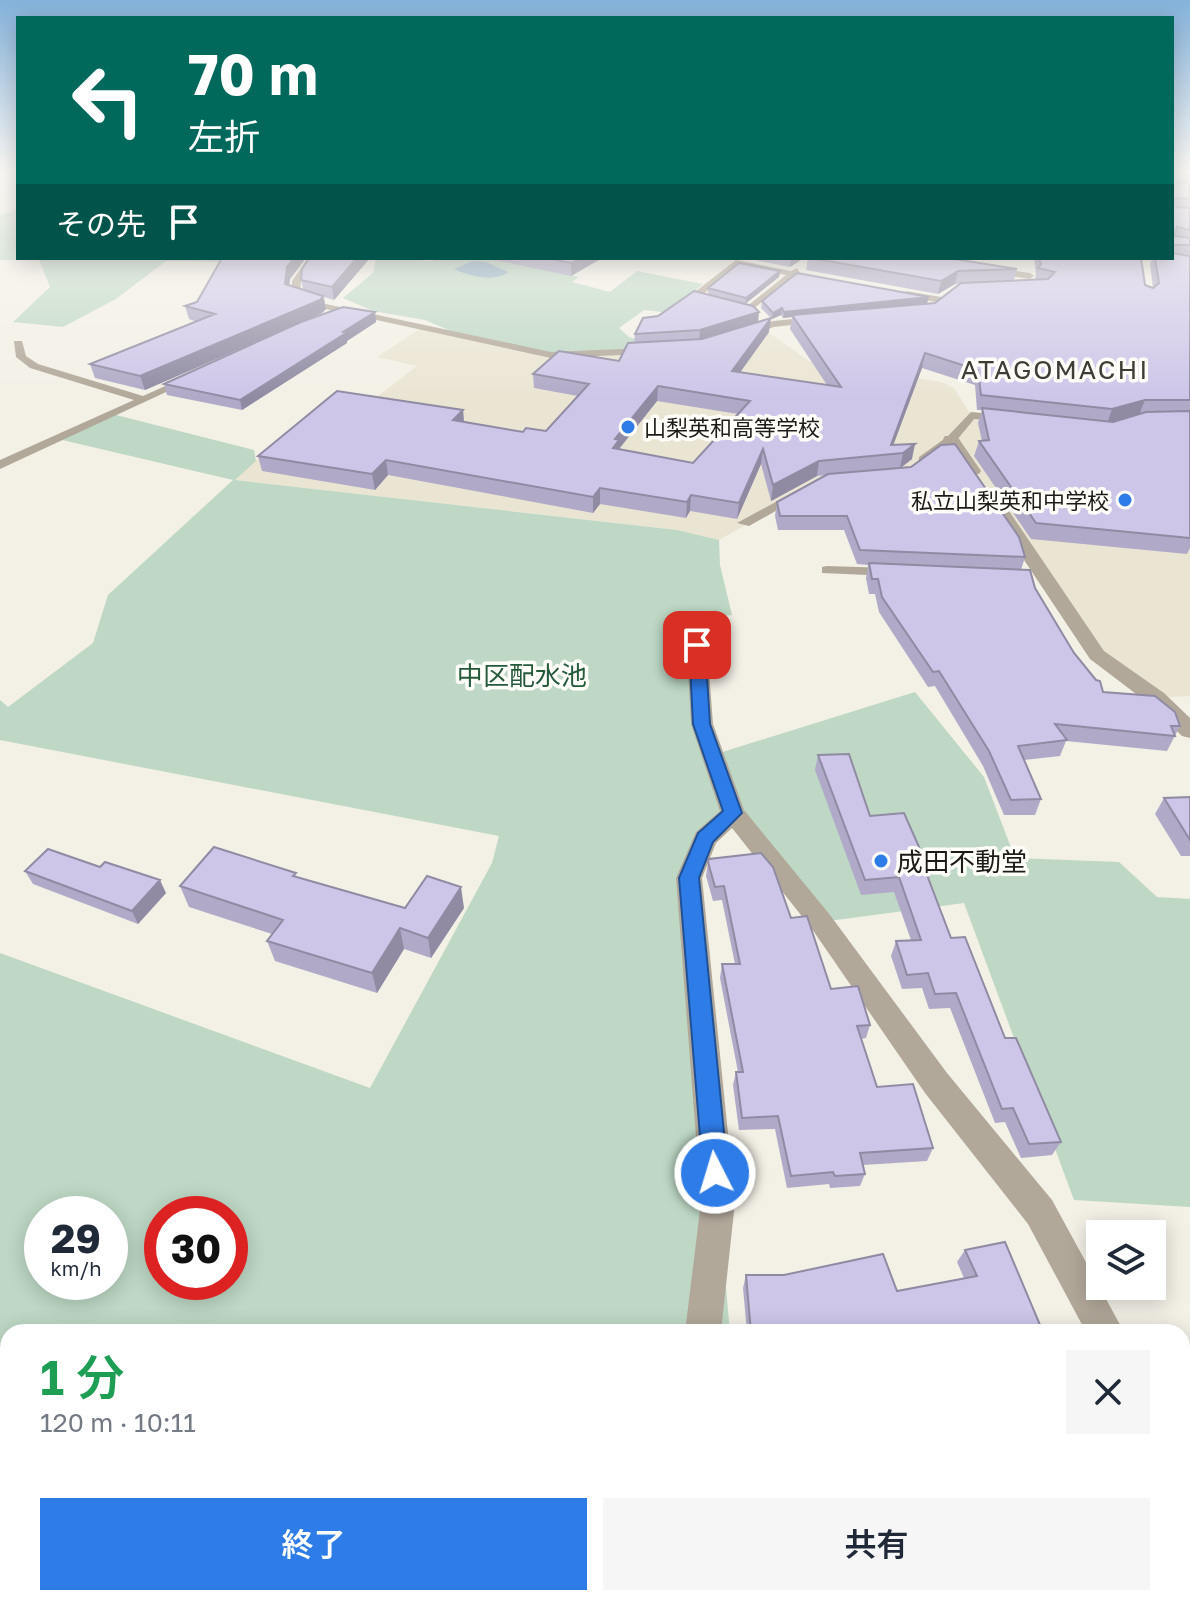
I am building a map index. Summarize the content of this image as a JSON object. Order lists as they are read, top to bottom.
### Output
{
  "districts": ["ATAGOMACHI"],
  "parks": ["中区配水池"],
  "places": ["山梨英和高等学校", "私立山梨英和中学校", "成田不動堂"],
  "page": {
    "turn": ["70 m", "左折"],
    "then": "その先",
    "speed": "29 km/h",
    "limit": "30",
    "heading": ["1 分", "120 m · 10:11"],
    "buttons": ["終了", "共有"]
  }
}
